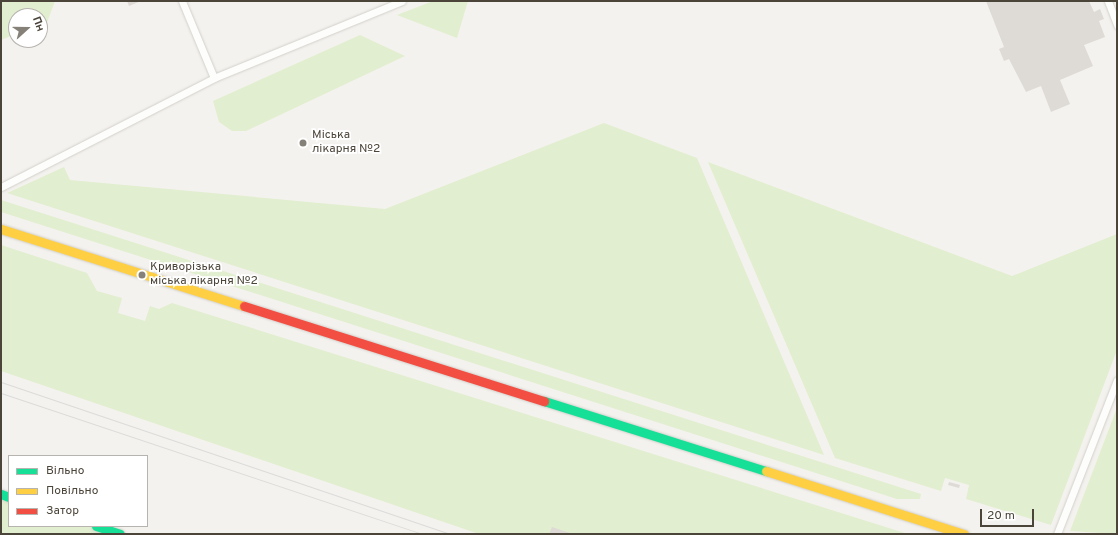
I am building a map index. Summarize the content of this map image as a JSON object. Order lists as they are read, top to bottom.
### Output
{
  "places": ["Міська лікарня №2", "Криворізька міська лікарня №2"],
  "legend": ["Вільно", "Повільно", "Затор"],
  "scale_bar": "20 m",
  "north": "right"
}
